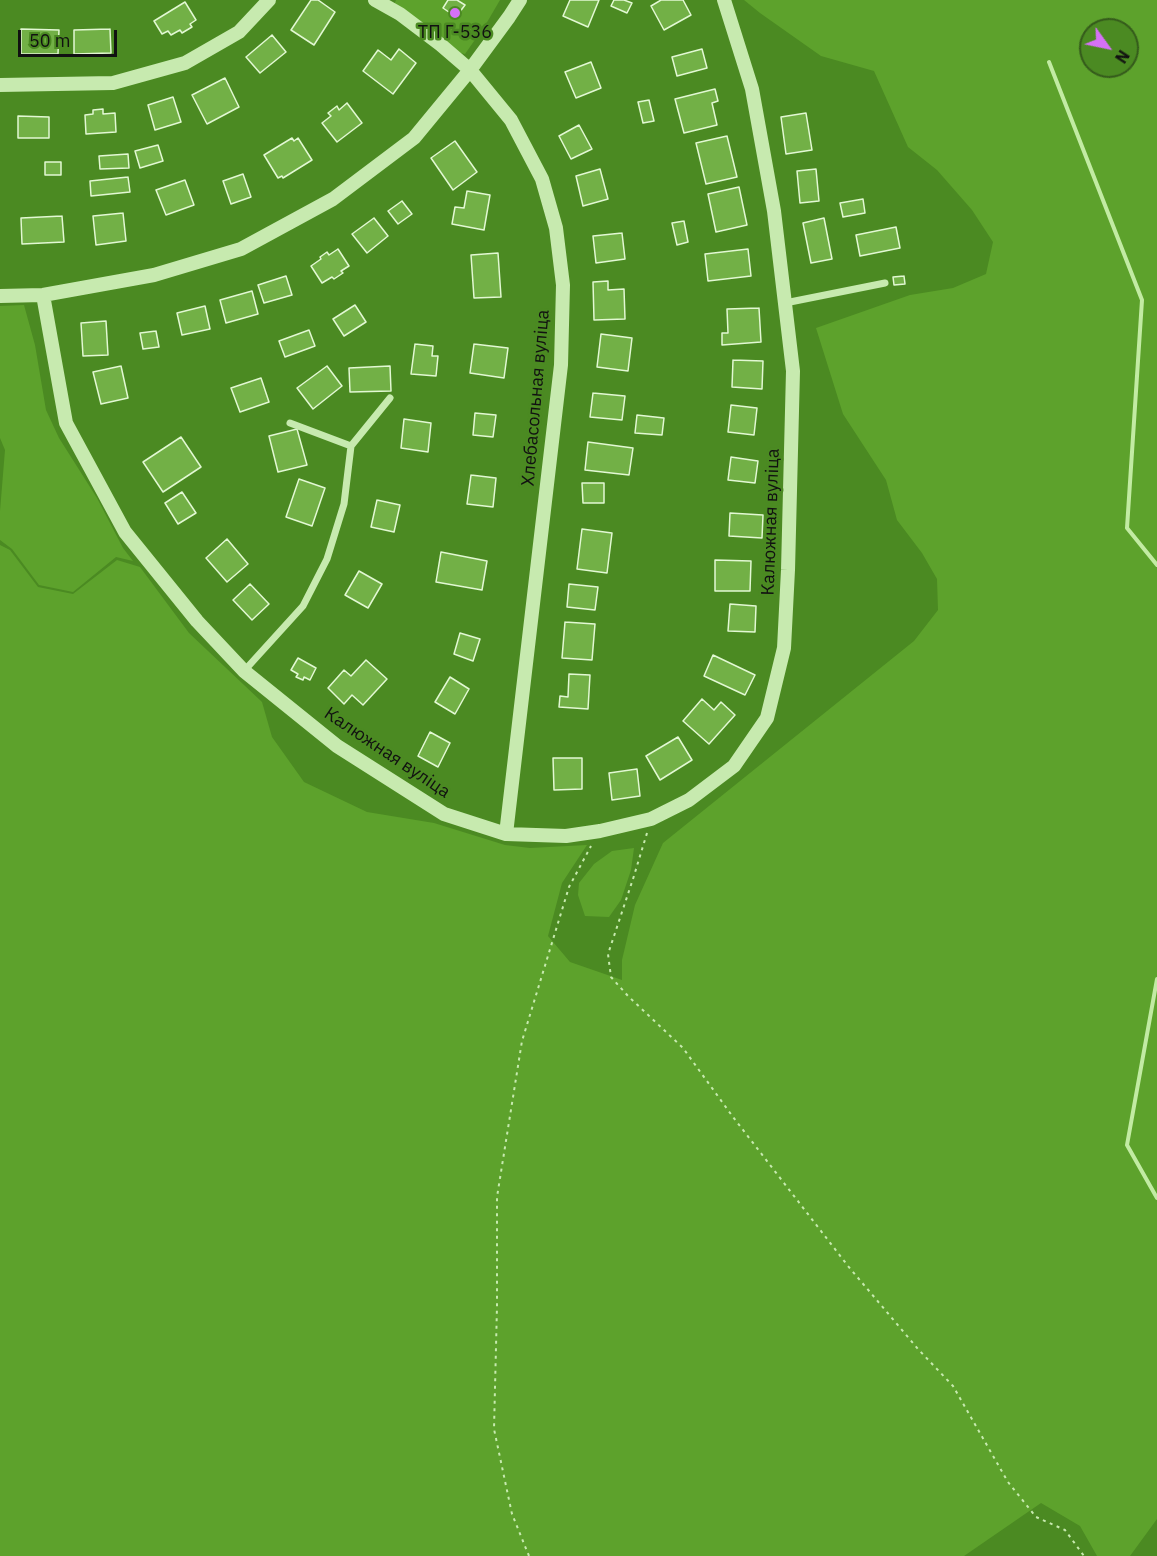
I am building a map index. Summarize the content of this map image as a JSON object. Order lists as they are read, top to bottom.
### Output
{
  "streets": {
    "street": ["Хлебасольная вуліца", "Калюжная вуліца"]
  },
  "crossings": [
    ["Хлебасольная вуліца", "Калюжная вуліца"]
  ],
  "places": ["ТП Г-536"],
  "scale_bar": "50 m",
  "north": "bottom right"
}
